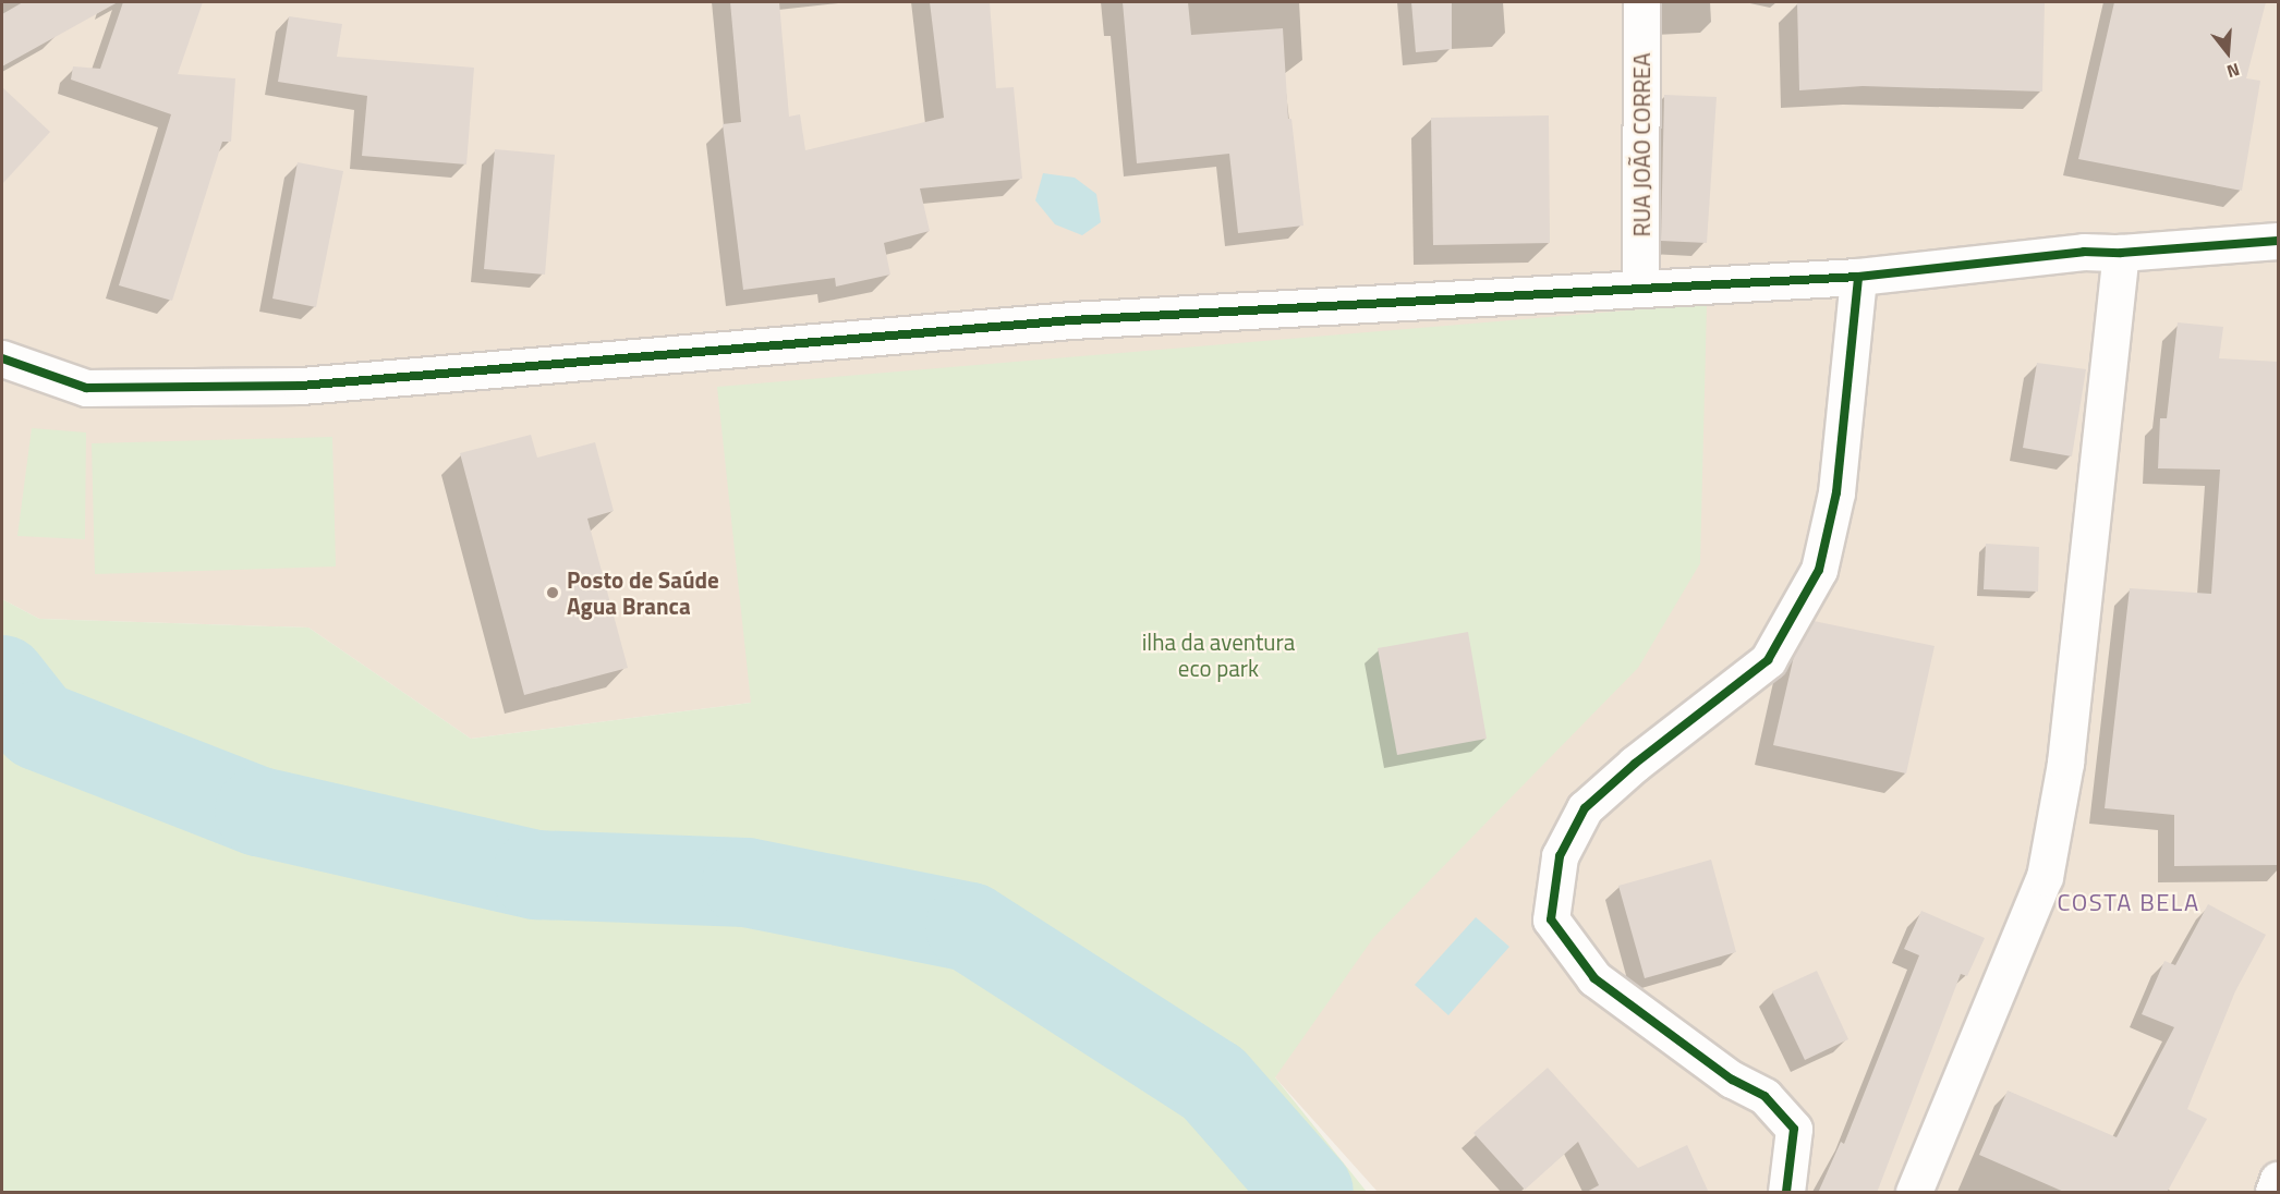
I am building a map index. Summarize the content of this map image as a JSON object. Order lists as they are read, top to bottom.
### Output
{
  "streets": {
    "street": ["RUA JOÃO CORREA"]
  },
  "districts": ["COSTA BELA"],
  "parks": ["ilha da aventura eco park"],
  "places": ["Posto de Saúde Agua Branca"],
  "north": "bottom"
}
